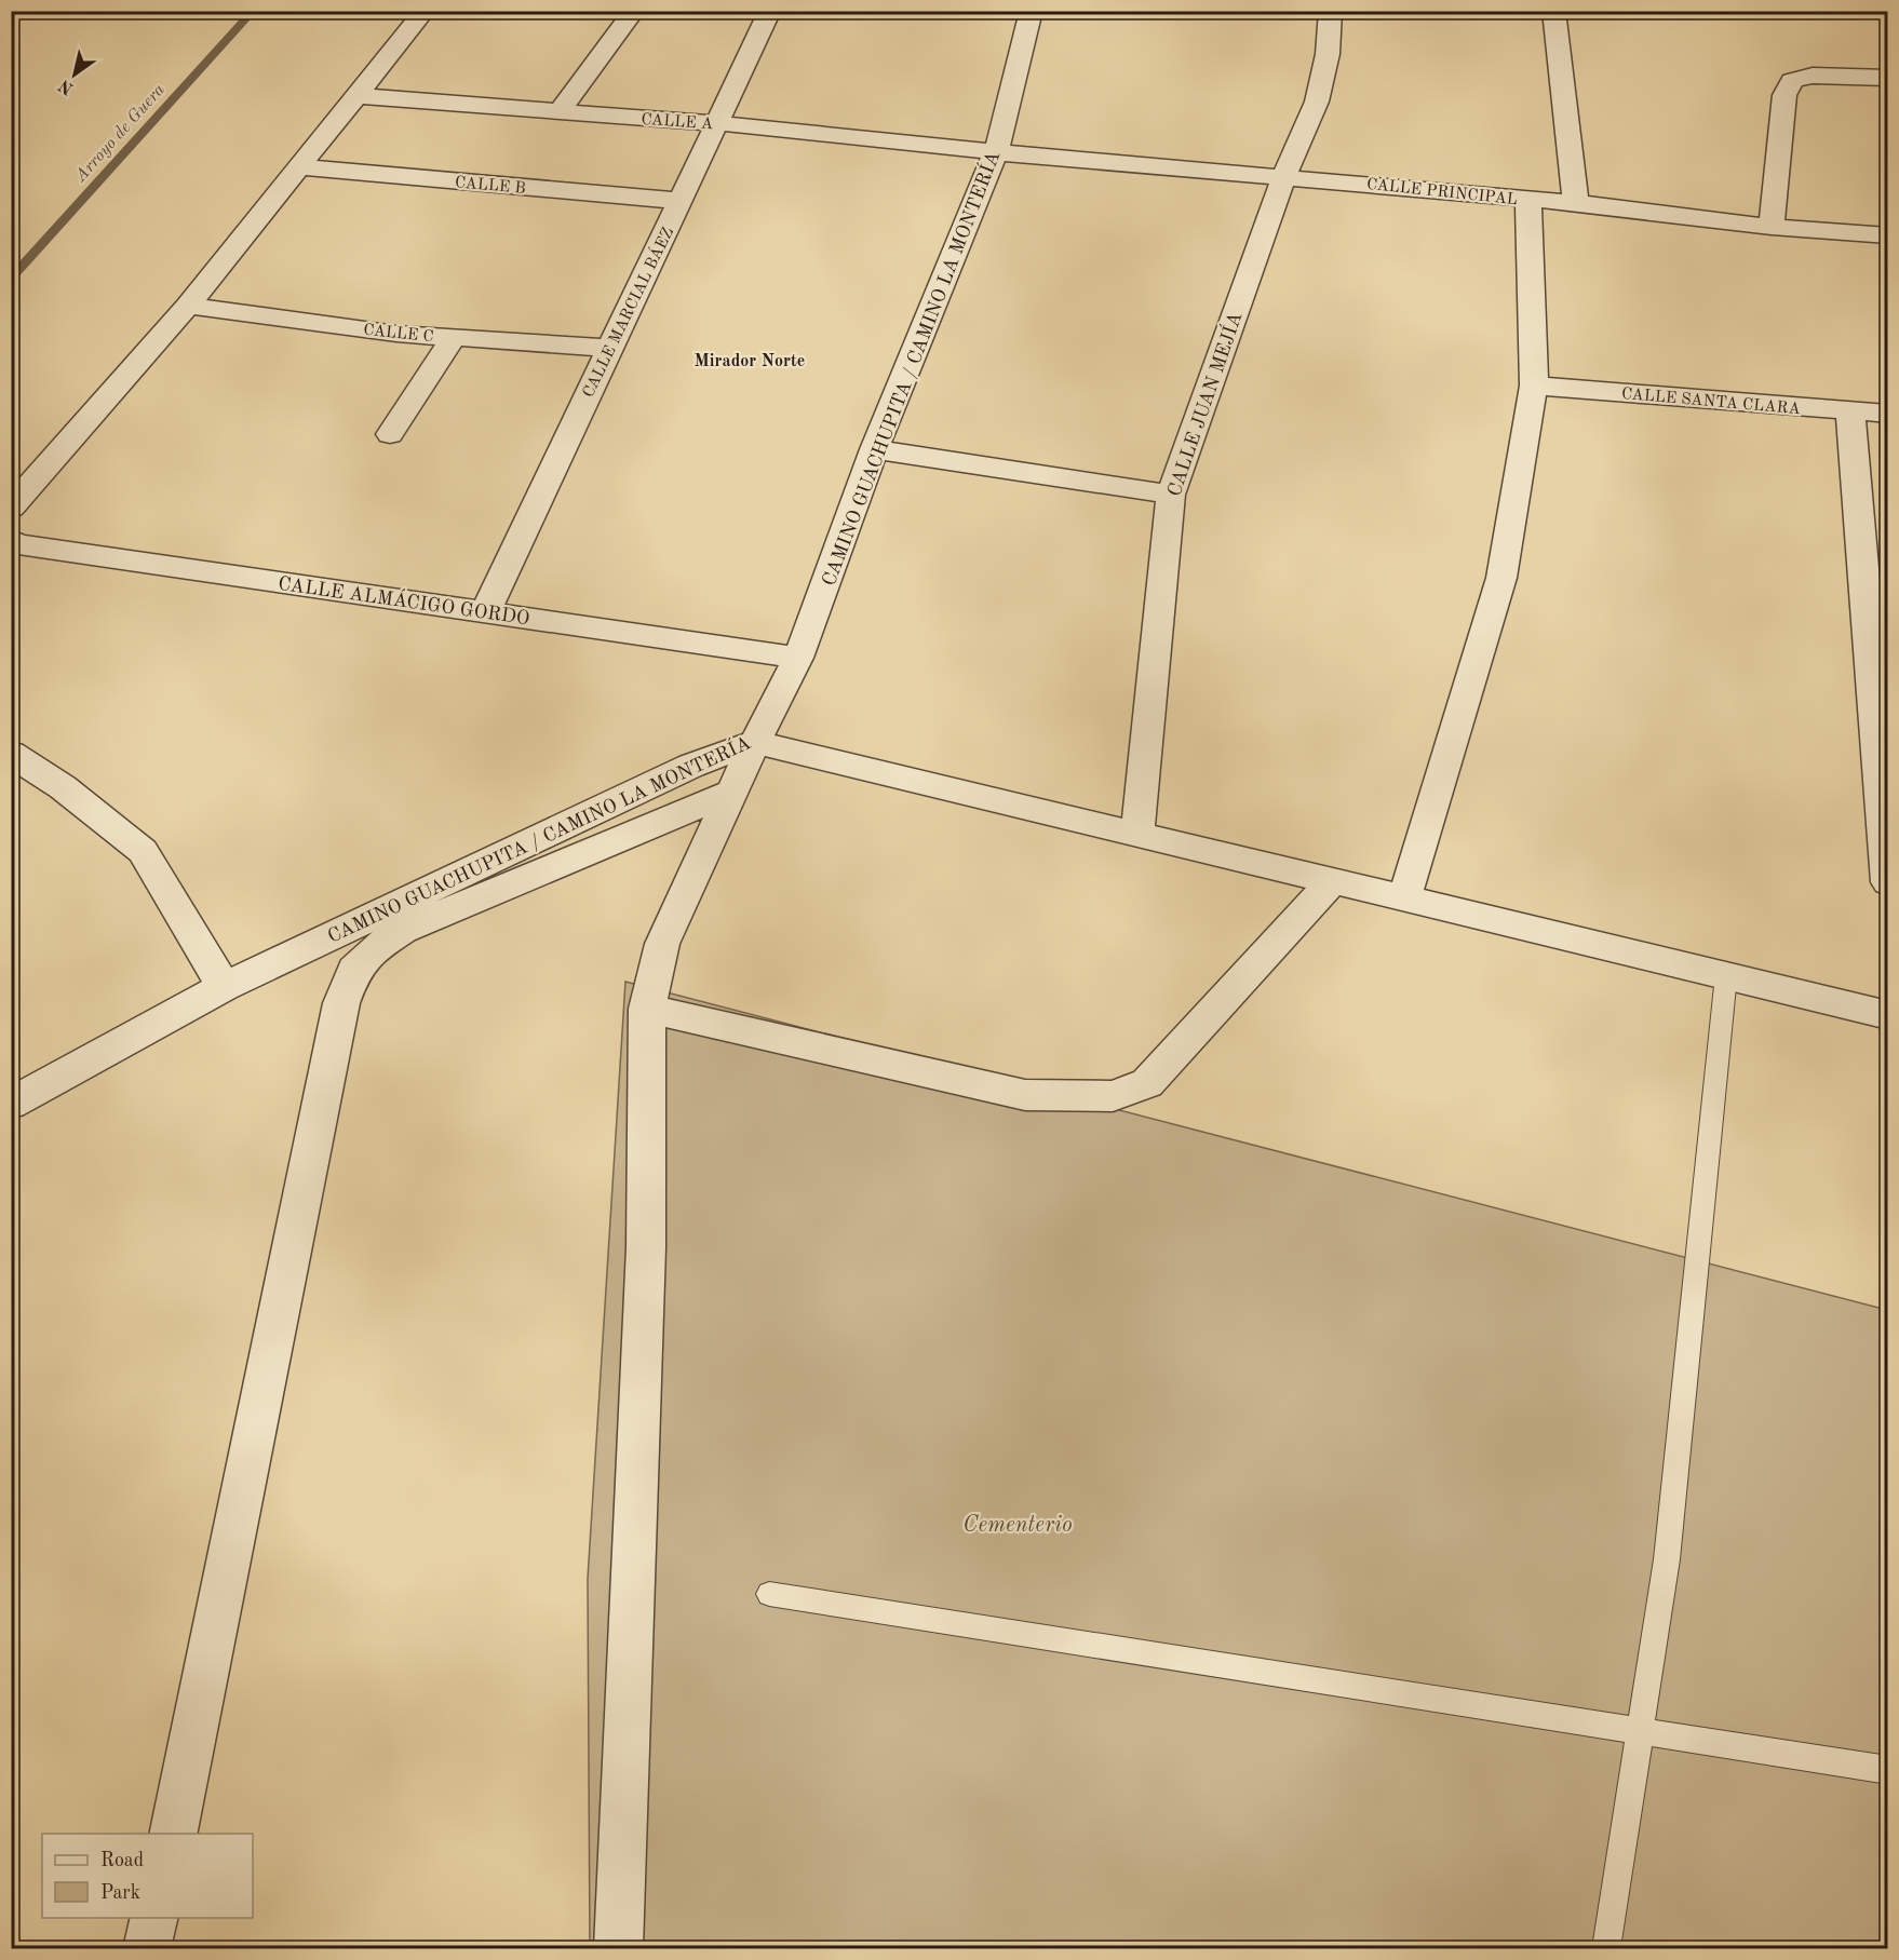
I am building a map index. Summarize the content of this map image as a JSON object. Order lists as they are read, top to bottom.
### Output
{
  "streets": {
    "street": [
      "CALLE A",
      "CALLE B",
      "CALLE PRINCIPAL",
      "CALLE MARCIAL BÁEZ",
      "CALLE C",
      "CAMINO GUACHUPITA / CAMINO LA MONTERÍA",
      "CALLE SANTA CLARA",
      "CALLE JUAN MEJÍA",
      "CALLE ALMÁCIGO GORDO"
    ]
  },
  "crossings": [
    ["CALLE A", "CALLE PRINCIPAL"],
    ["CALLE A", "CALLE MARCIAL BÁEZ"],
    ["CALLE A", "CAMINO GUACHUPITA / CAMINO LA MONTERÍA"],
    ["CALLE B", "CALLE MARCIAL BÁEZ"],
    ["CALLE PRINCIPAL", "CAMINO GUACHUPITA / CAMINO LA MONTERÍA"],
    ["CALLE PRINCIPAL", "CALLE JUAN MEJÍA"],
    ["CALLE MARCIAL BÁEZ", "CALLE C"],
    ["CALLE MARCIAL BÁEZ", "CALLE ALMÁCIGO GORDO"],
    ["CAMINO GUACHUPITA / CAMINO LA MONTERÍA", "CALLE ALMÁCIGO GORDO"]
  ],
  "districts": ["Mirador Norte"],
  "water": ["Arroyo de Guera"],
  "parks": ["Cementerio"],
  "legend": ["Road", "Park"],
  "north": "bottom left"
}
